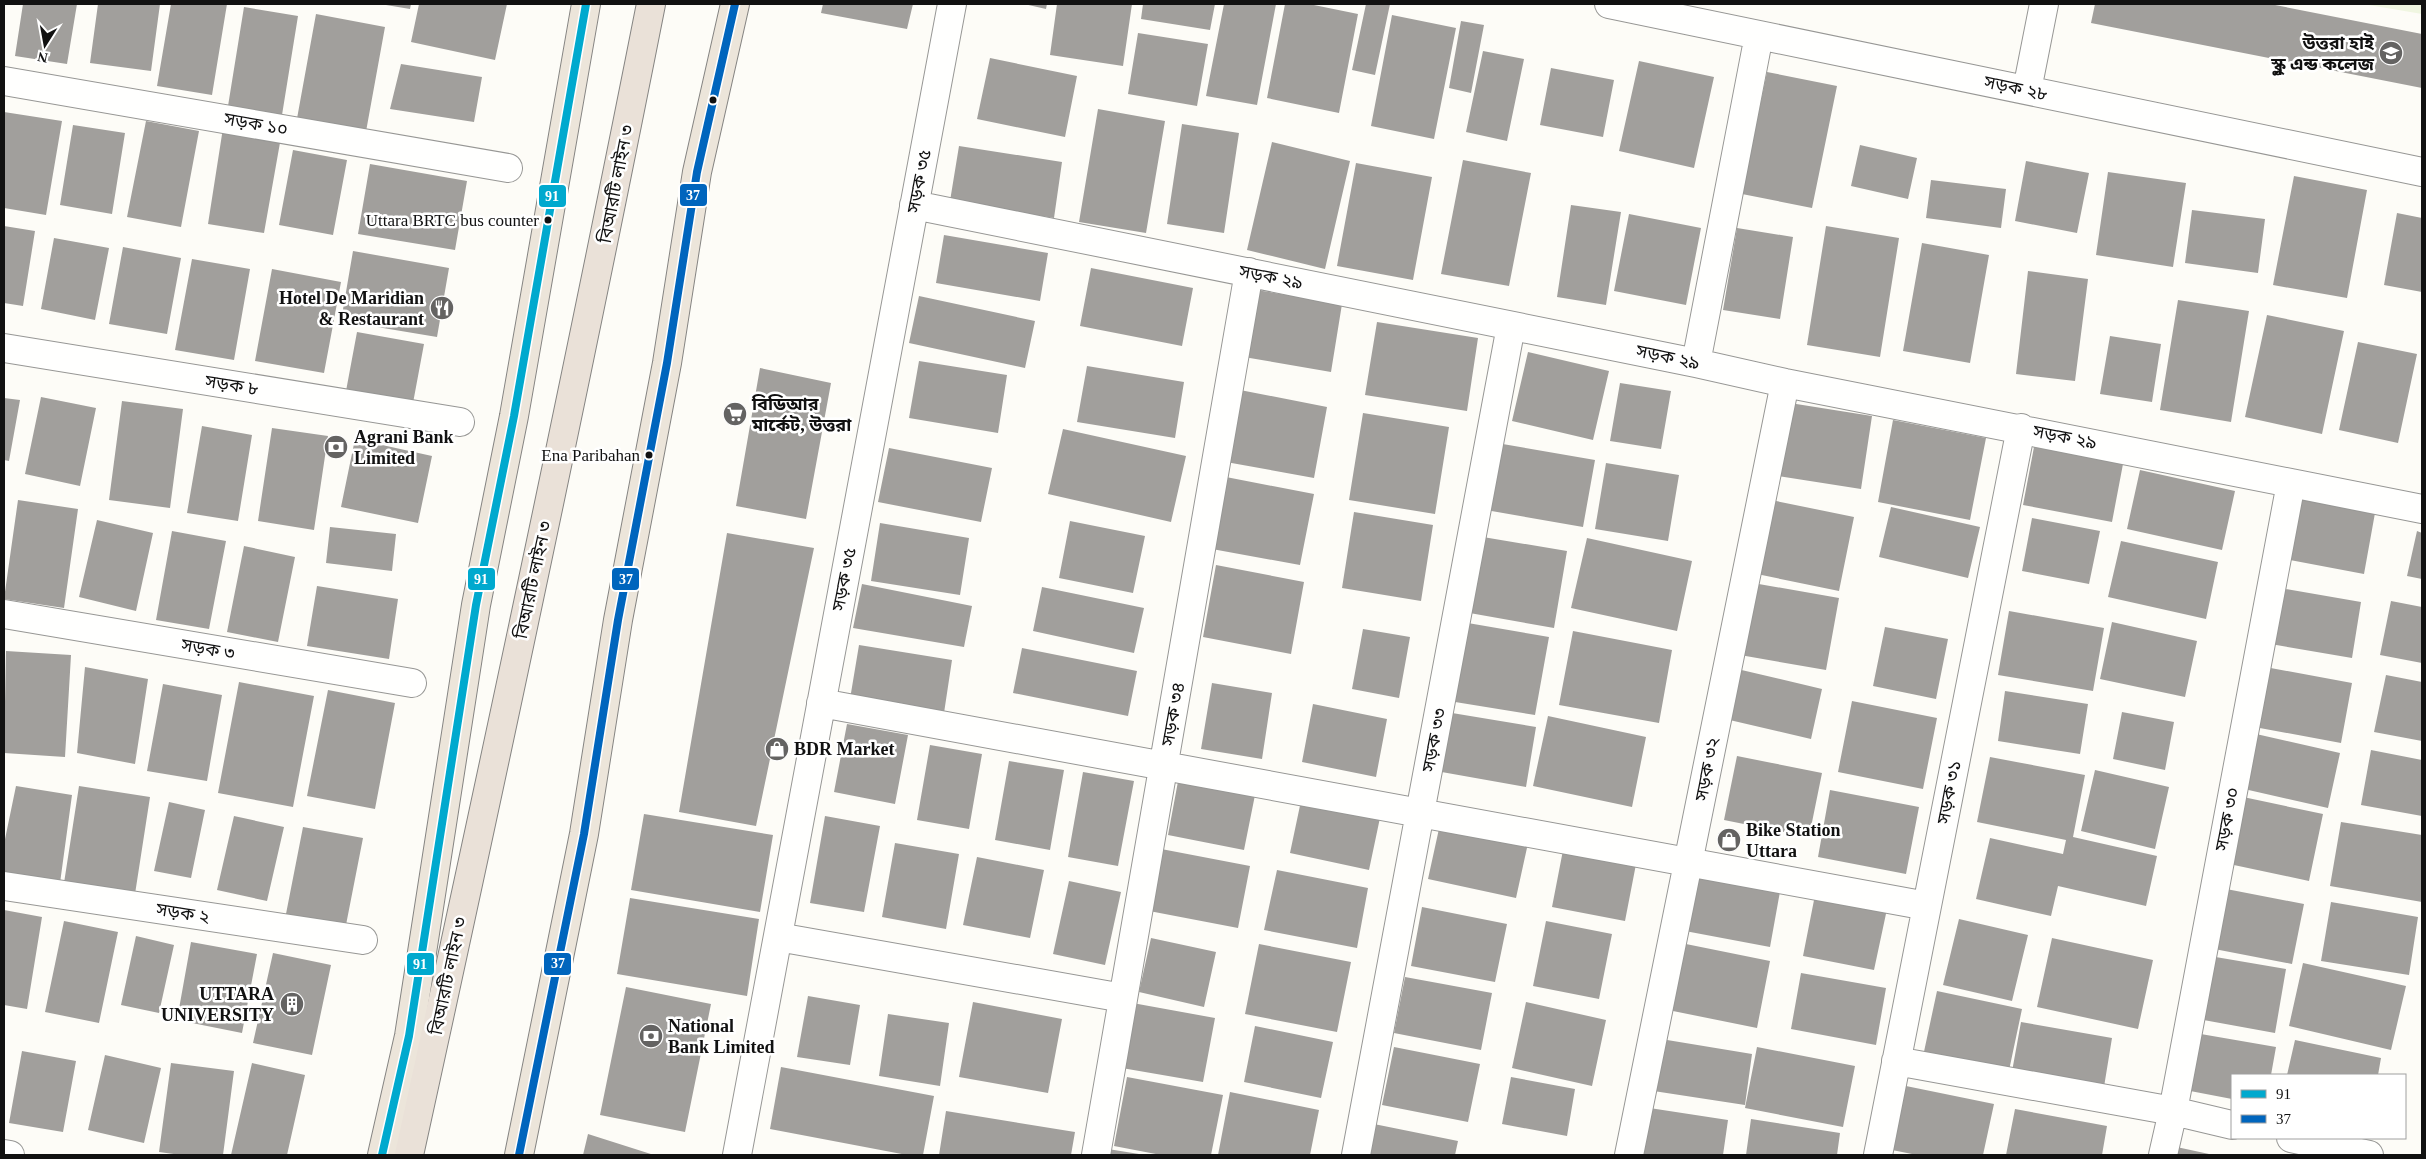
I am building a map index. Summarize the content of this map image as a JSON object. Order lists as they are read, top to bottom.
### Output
{
  "streets": {
    "highway": ["বিআরটি লাইন ৩"],
    "street": [
      "সড়ক ২৮",
      "সড়ক ১০",
      "সড়ক ৩৫",
      "সড়ক ২৯",
      "সড়ক ৮",
      "সড়ক ৩",
      "সড়ক ৩৪",
      "সড়ক ৩৩",
      "সড়ক ৩২",
      "সড়ক ৩১",
      "সড়ক ৩০",
      "সড়ক ২"
    ]
  },
  "crossings": [
    ["সড়ক ৩৫", "সড়ক ২৯"],
    ["সড়ক ২৯", "সড়ক ৩৪"],
    ["সড়ক ২৯", "সড়ক ৩৩"],
    ["সড়ক ২৯", "সড়ক ৩২"],
    ["সড়ক ২৯", "সড়ক ৩১"],
    ["সড়ক ২৯", "সড়ক ৩০"]
  ],
  "places": {
    "school or university": ["উত্তরা হাই স্কুল এন্ড কলেজ"],
    "other": ["Uttara BRTC bus counter", "Ena Paribahan"],
    "restaurant": ["Hotel De Maridian & Restaurant"],
    "supermarket": ["বিডিআর মার্কেট, উত্তরা"],
    "bank": ["Agrani Bank Limited", "National Bank Limited"],
    "shop": ["BDR Market", "Bike Station Uttara"],
    "building": ["UTTARA UNIVERSITY"]
  },
  "lines": ["transit line 91", "transit line 37"],
  "legend": ["91", "37"],
  "north": "bottom"
}
